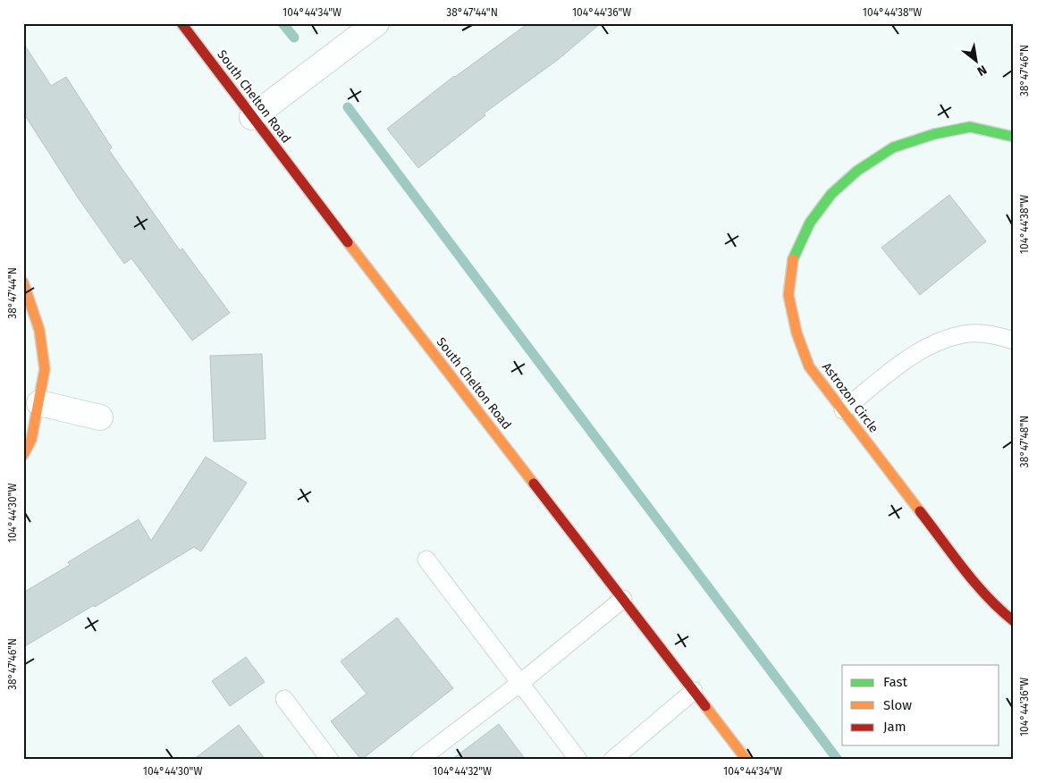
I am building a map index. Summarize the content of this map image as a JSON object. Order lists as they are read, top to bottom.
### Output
{
  "streets": {
    "main road": ["South Chelton Road", "Astrozon Circle"]
  },
  "legend": ["Fast", "Slow", "Jam"],
  "north": "bottom right",
  "coordinates": [
    "104°44'34\"W",
    "38°47'44\"N",
    "104°44'36\"W",
    "104°44'38\"W",
    "38°47'46\"N",
    "38°47'48\"N",
    "104°44'30\"W",
    "104°44'32\"W"
  ]
}
